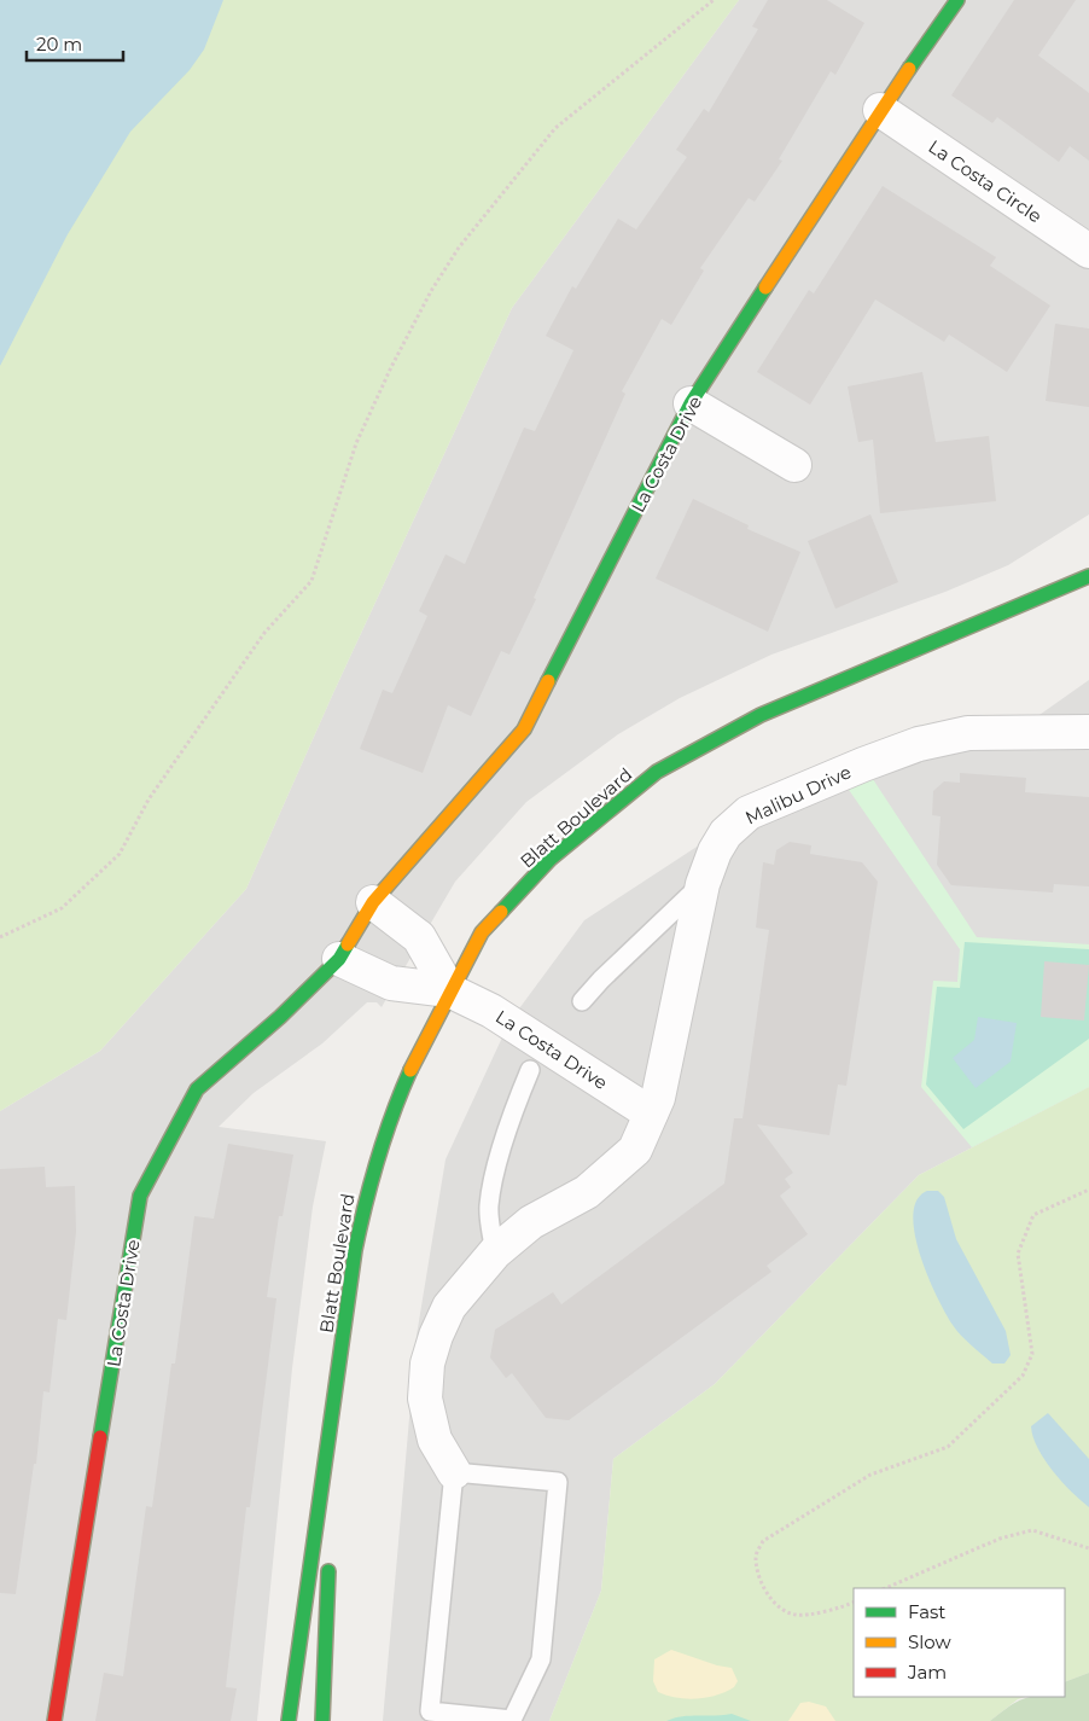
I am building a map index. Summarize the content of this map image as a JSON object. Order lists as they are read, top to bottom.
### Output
{
  "streets": {
    "street": [
      "La Costa Circle",
      "La Costa Drive",
      "Malibu Drive",
      "Blatt Boulevard"
    ]
  },
  "crossings": [
    ["La Costa Circle", "La Costa Drive"],
    ["La Costa Drive", "Malibu Drive"],
    ["La Costa Drive", "Blatt Boulevard"]
  ],
  "legend": ["Fast", "Slow", "Jam"],
  "scale_bar": "20 m"
}
